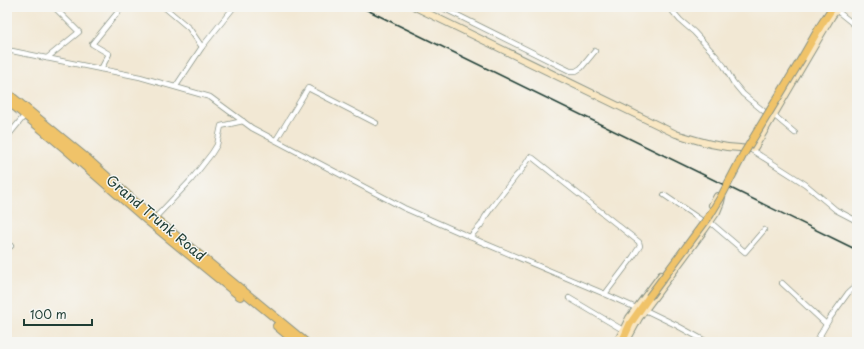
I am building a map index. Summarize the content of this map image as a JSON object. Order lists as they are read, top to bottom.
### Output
{
  "streets": {
    "highway": ["Grand Trunk Road"]
  },
  "scale_bar": "100 m"
}
